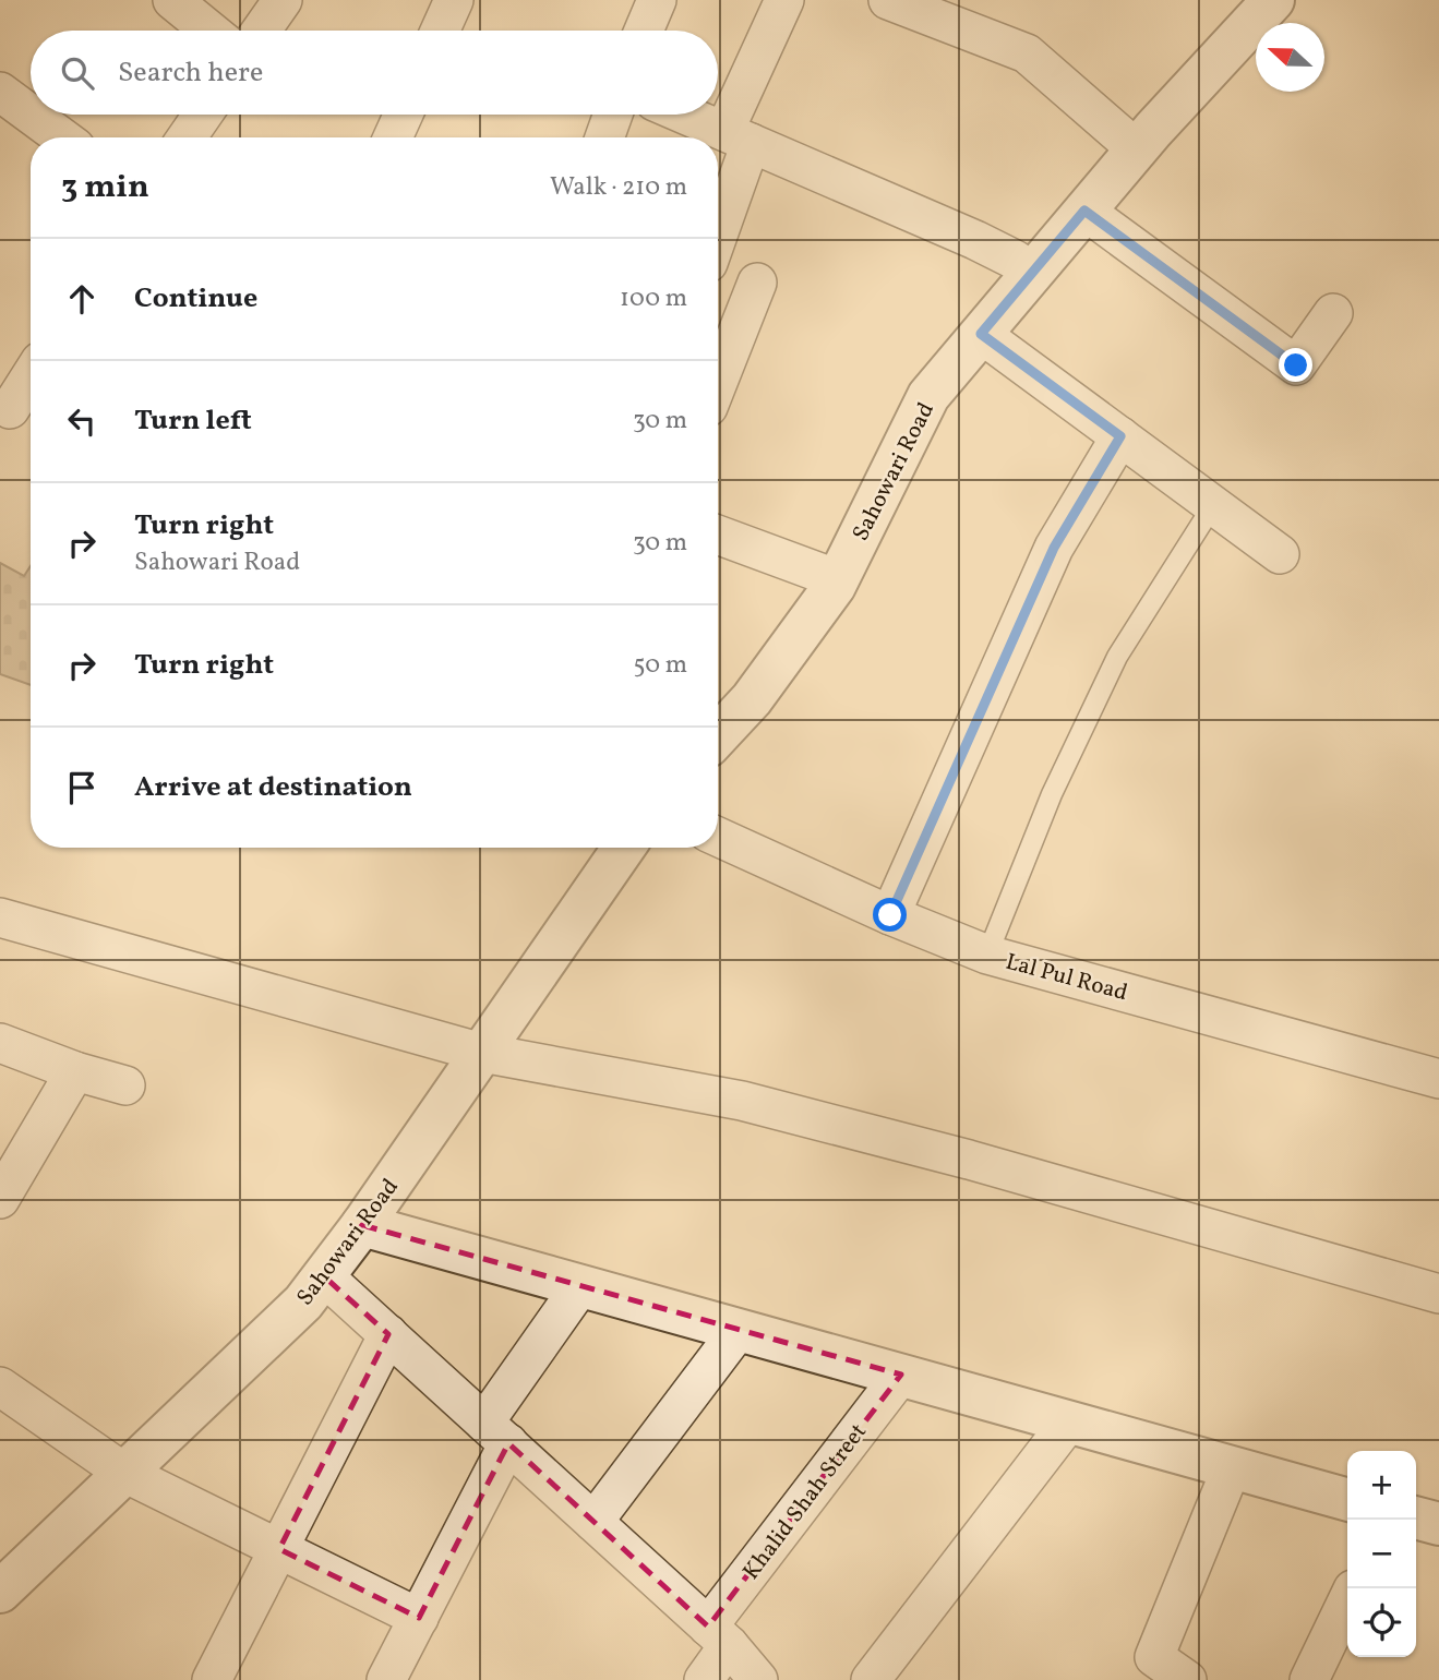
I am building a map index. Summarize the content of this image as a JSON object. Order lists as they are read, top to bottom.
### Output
{
  "streets": {
    "street": ["Sahowari Road", "Lal Pul Road", "Khalid Shah Street"]
  },
  "north": "left",
  "page": {
    "search": "Search here",
    "heading": ["3 min", "Walk · 210 m"],
    "list": [
      ["Continue", "100 m"],
      ["Turn left", "30 m"],
      ["Turn right", "Sahowari Road", "30 m"],
      ["Turn right", "50 m"],
      "Arrive at destination"
    ],
    "map_buttons": ["+", "−"]
  }
}
